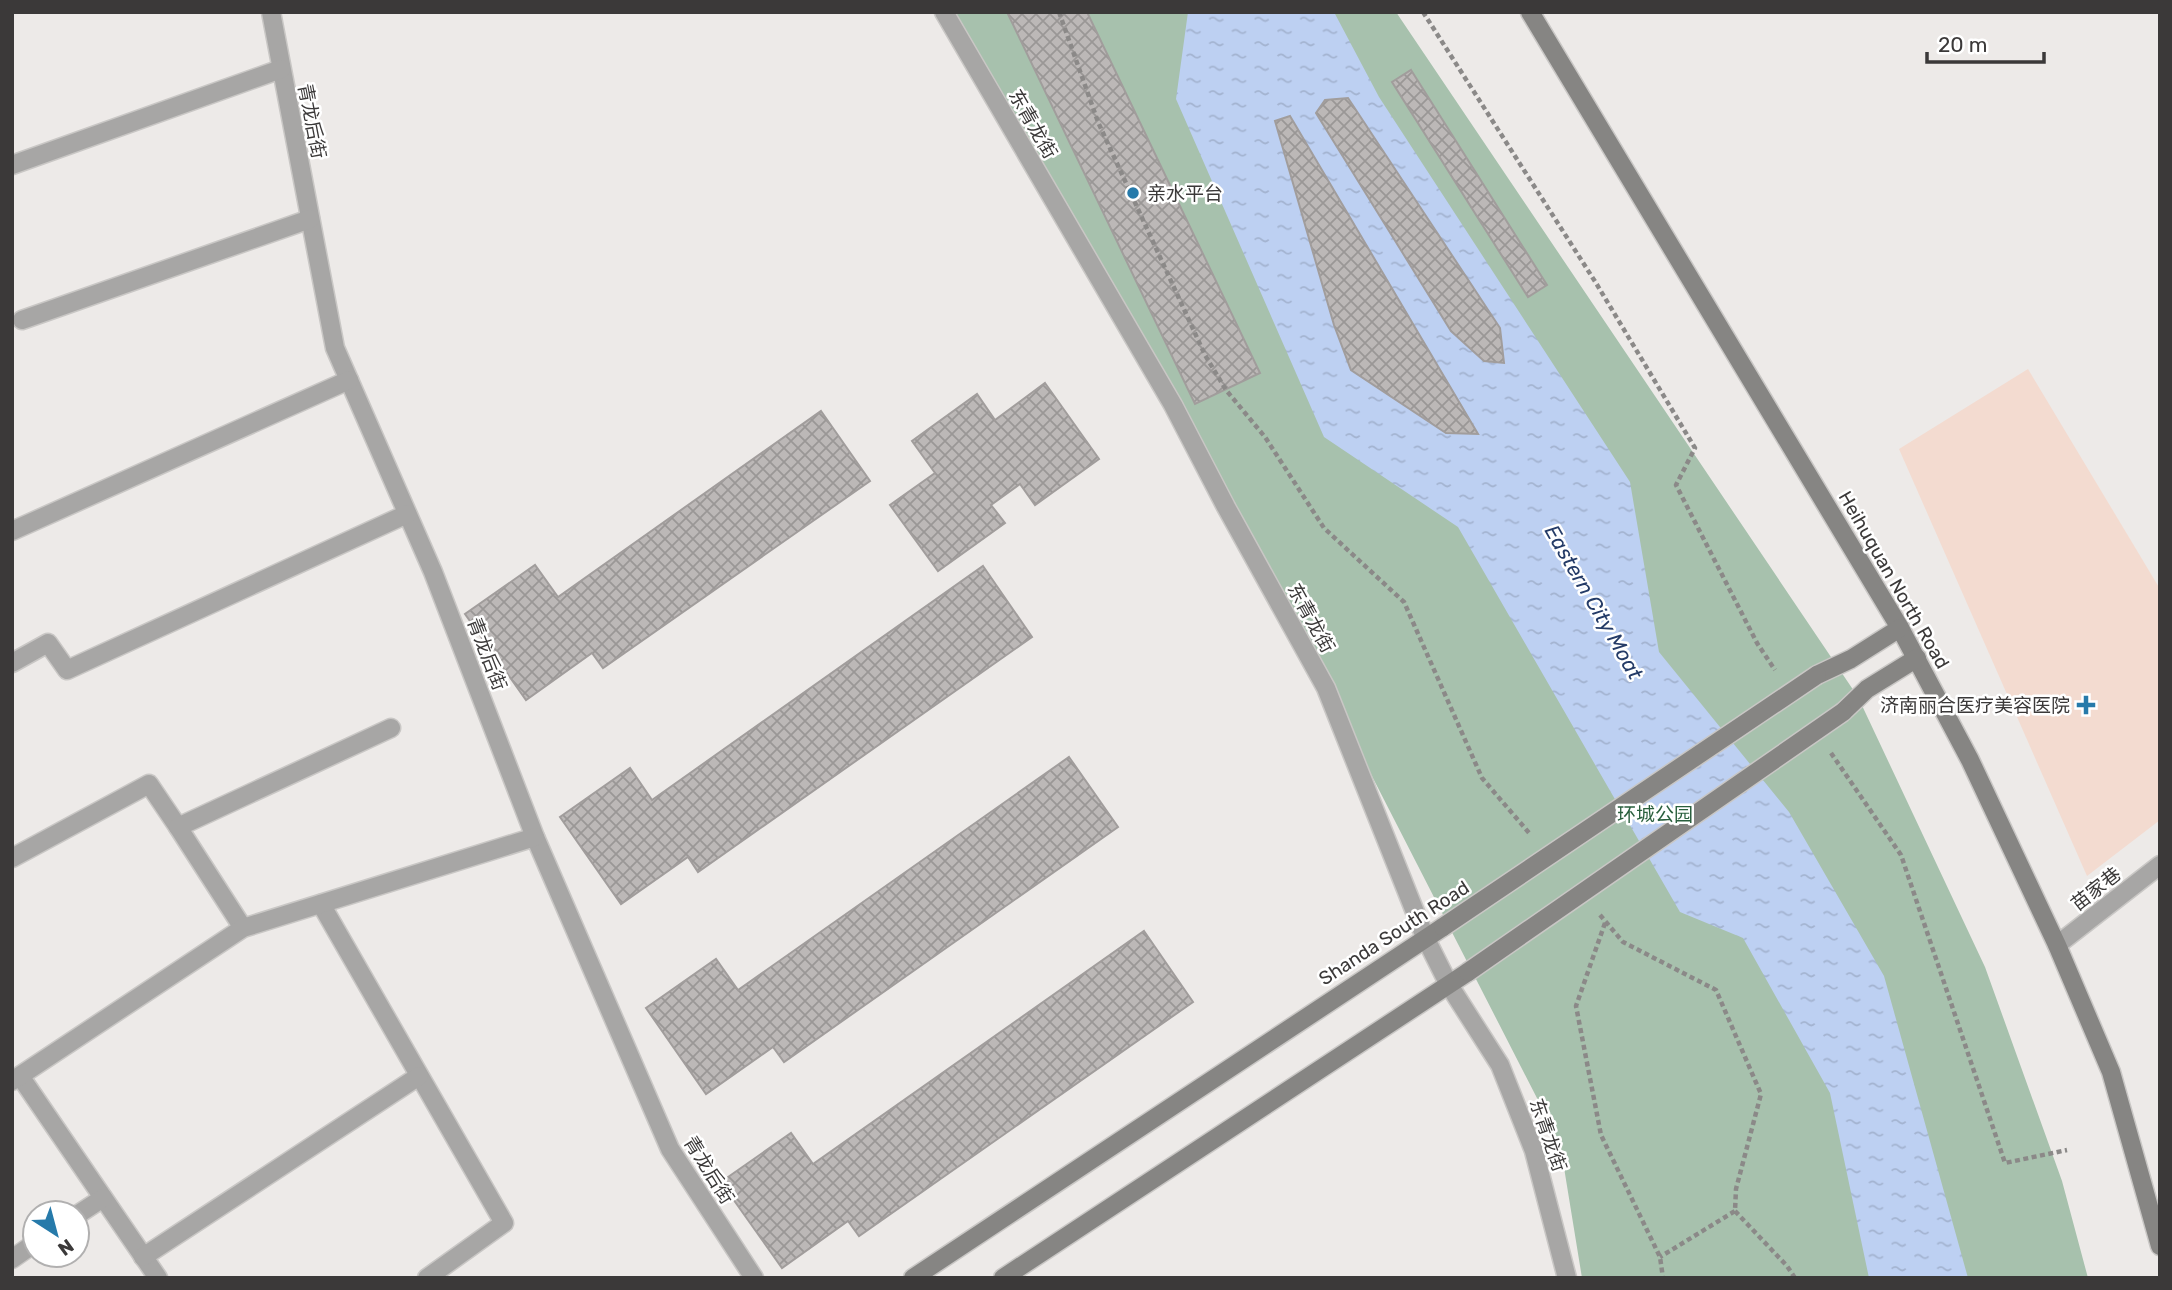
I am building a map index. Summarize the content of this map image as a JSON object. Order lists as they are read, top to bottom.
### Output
{
  "streets": {
    "main road": ["Heihuquan North Road", "Shanda South Road"],
    "street": ["青龙后街", "东青龙街", "苗家巷"]
  },
  "crossings": [
    ["东青龙街", "Shanda South Road"],
    ["Heihuquan North Road", "苗家巷"],
    ["Heihuquan North Road", "Shanda South Road"]
  ],
  "water": ["Eastern City Moat"],
  "parks": ["环城公园"],
  "places": {
    "other": ["亲水平台"],
    "health": ["济南丽合医疗美容医院"]
  },
  "scale_bar": "20 m",
  "north": "bottom right"
}
